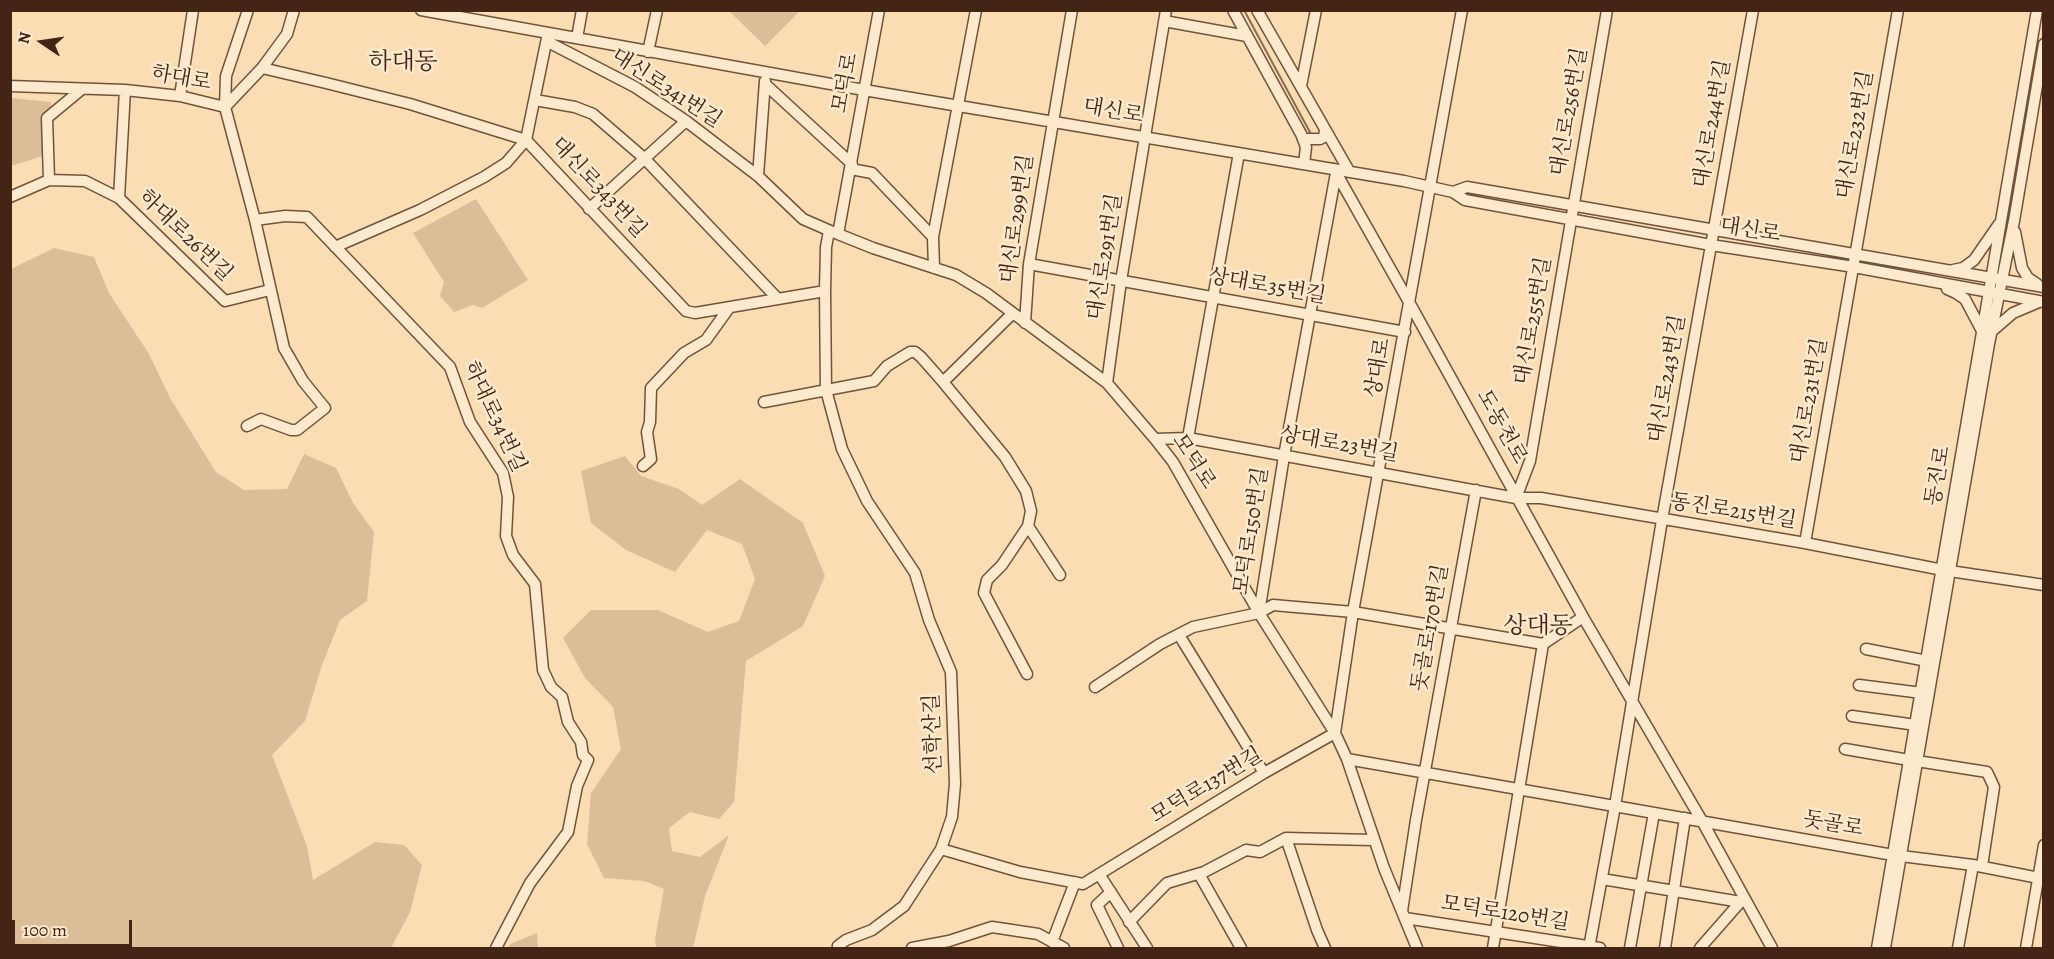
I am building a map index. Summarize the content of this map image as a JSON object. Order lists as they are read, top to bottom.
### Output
{
  "streets": {
    "street": [
      "하대로",
      "모덕로",
      "대신로341번길",
      "대신로",
      "대신로256번길",
      "대신로244번길",
      "대신로232번길",
      "대신로343번길",
      "대신로299번길",
      "하대로26번길",
      "대신로291번길",
      "상대로35번길",
      "대신로255번길",
      "상대로",
      "대신로243번길",
      "대신로231번길",
      "하대로34번길",
      "도동천로",
      "상대로23번길",
      "동진로",
      "동진로215번길",
      "모덕로150번길",
      "돗골로170번길",
      "선학산길",
      "모덕로137번길",
      "돗골로",
      "모덕로120번길"
    ]
  },
  "crossings": [
    ["하대로", "하대로26번길"],
    ["모덕로", "대신로341번길"],
    ["모덕로", "대신로"],
    ["모덕로", "대신로299번길"],
    ["모덕로", "대신로291번길"],
    ["모덕로", "상대로"],
    ["모덕로", "상대로23번길"],
    ["모덕로", "모덕로150번길"],
    ["모덕로", "선학산길"],
    ["모덕로", "모덕로137번길"],
    ["모덕로", "돗골로"],
    ["모덕로", "모덕로120번길"],
    ["대신로341번길", "대신로"],
    ["대신로341번길", "대신로343번길"],
    ["대신로341번길", "선학산길"],
    ["대신로", "대신로256번길"],
    ["대신로", "대신로244번길"],
    ["대신로", "대신로232번길"],
    ["대신로", "대신로343번길"],
    ["대신로", "대신로299번길"],
    ["대신로", "대신로291번길"],
    ["대신로", "대신로255번길"],
    ["대신로", "상대로"],
    ["대신로", "대신로243번길"],
    ["대신로", "대신로231번길"],
    ["대신로", "도동천로"],
    ["대신로", "동진로"],
    ["대신로", "모덕로150번길"],
    ["대신로256번길", "대신로255번길"],
    ["대신로244번길", "대신로243번길"],
    ["대신로232번길", "대신로231번길"],
    ["대신로299번길", "상대로35번길"],
    ["대신로291번길", "상대로35번길"],
    ["상대로35번길", "상대로"],
    ["상대로35번길", "모덕로150번길"],
    ["대신로255번길", "도동천로"],
    ["대신로255번길", "상대로23번길"],
    ["대신로255번길", "동진로215번길"],
    ["상대로", "도동천로"],
    ["상대로", "상대로23번길"],
    ["상대로", "모덕로137번길"],
    ["대신로243번길", "동진로215번길"],
    ["대신로231번길", "동진로215번길"],
    ["도동천로", "상대로23번길"],
    ["도동천로", "동진로215번길"],
    ["도동천로", "모덕로150번길"],
    ["도동천로", "돗골로"],
    ["상대로23번길", "동진로215번길"],
    ["상대로23번길", "모덕로150번길"],
    ["상대로23번길", "돗골로170번길"],
    ["동진로", "동진로215번길"],
    ["동진로", "돗골로"],
    ["돗골로170번길", "돗골로"]
  ],
  "districts": ["하대동", "상대동"],
  "scale_bar": "100 m",
  "north": "left"
}
